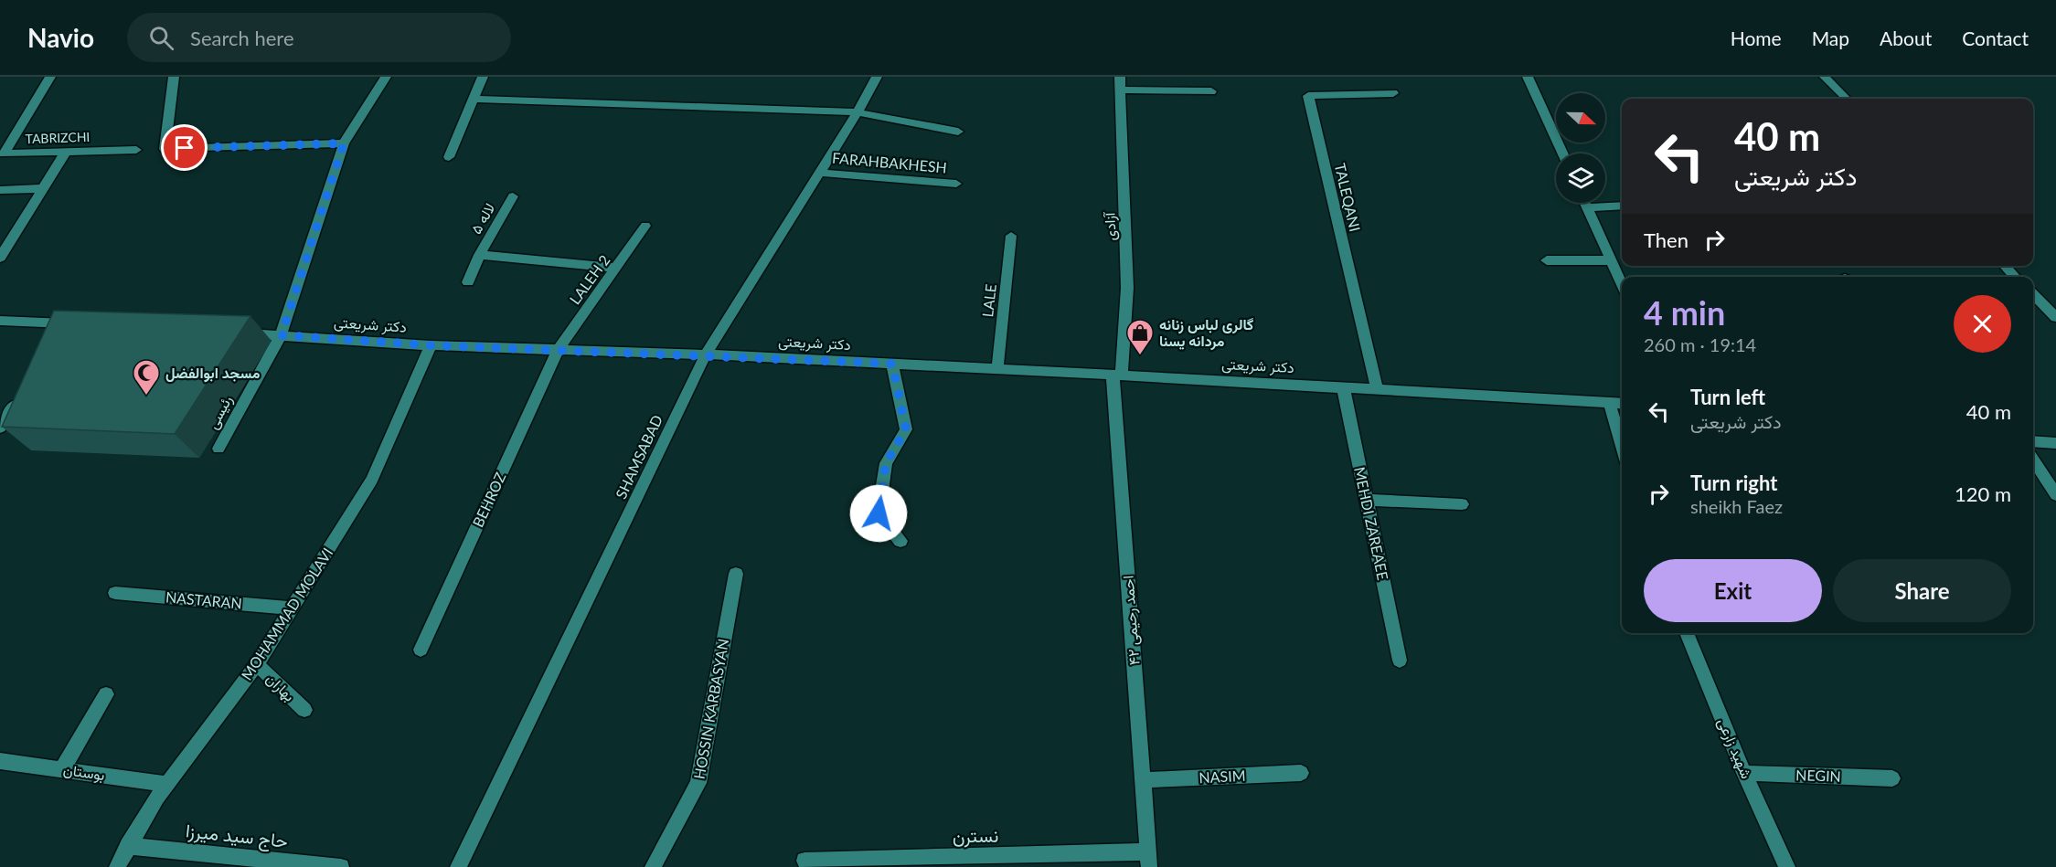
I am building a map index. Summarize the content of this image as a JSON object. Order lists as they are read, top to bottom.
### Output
{
  "streets": {
    "street": [
      "TABRIZCHI",
      "FARAHBAKHESH",
      "TALEQANI",
      "لاله ۵",
      "آزادی",
      "LALEH 2",
      "LALE",
      "دکتر شریعتی",
      "رئیسی",
      "SHAMSABAD",
      "BEHROZ",
      "MEHDI ZAREAEE",
      "NASTARAN",
      "MOHAMMAD MOLAVI",
      "۴۲ احمد رحیمی",
      "بهاران",
      "HOSSIN KARBASYAN",
      "شهید زارعی",
      "بوستان",
      "NEGIN",
      "NASIM",
      "حاج سید میرزا",
      "نسترن"
    ]
  },
  "crossings": [
    ["FARAHBAKHESH", "SHAMSABAD"],
    ["TALEQANI", "دکتر شریعتی"],
    ["آزادی", "دکتر شریعتی"],
    ["آزادی", "۴۲ احمد رحیمی"],
    ["LALEH 2", "دکتر شریعتی"],
    ["LALEH 2", "BEHROZ"],
    ["LALE", "دکتر شریعتی"],
    ["دکتر شریعتی", "رئیسی"],
    ["دکتر شریعتی", "SHAMSABAD"],
    ["دکتر شریعتی", "BEHROZ"],
    ["دکتر شریعتی", "MEHDI ZAREAEE"],
    ["دکتر شریعتی", "MOHAMMAD MOLAVI"],
    ["دکتر شریعتی", "۴۲ احمد رحیمی"],
    ["NASTARAN", "MOHAMMAD MOLAVI"],
    ["MOHAMMAD MOLAVI", "بهاران"],
    ["MOHAMMAD MOLAVI", "بوستان"],
    ["MOHAMMAD MOLAVI", "حاج سید میرزا"],
    ["۴۲ احمد رحیمی", "NASIM"],
    ["۴۲ احمد رحیمی", "نسترن"],
    ["شهید زارعی", "NEGIN"]
  ],
  "places": {
    "shop": ["گالری لباس زنانه مردانه یسنا"],
    "mosque": ["مسجد ابوالفضل"]
  },
  "north": "right",
  "page": {
    "header": "Navio",
    "search": "Search here",
    "nav": [
      "Home",
      "Map",
      "About",
      "Contact"
    ],
    "turn": ["40 m", "دکتر شریعتی"],
    "then": "Then",
    "heading": ["4 min", "260 m · 19:14"],
    "list": [
      {
        "name": "Turn left",
        "note": "دکتر شریعتی",
        "value": "40 m"
      },
      {
        "name": "Turn right",
        "note": "sheikh Faez",
        "value": "120 m"
      }
    ],
    "buttons": ["Exit", "Share"]
  }
}
